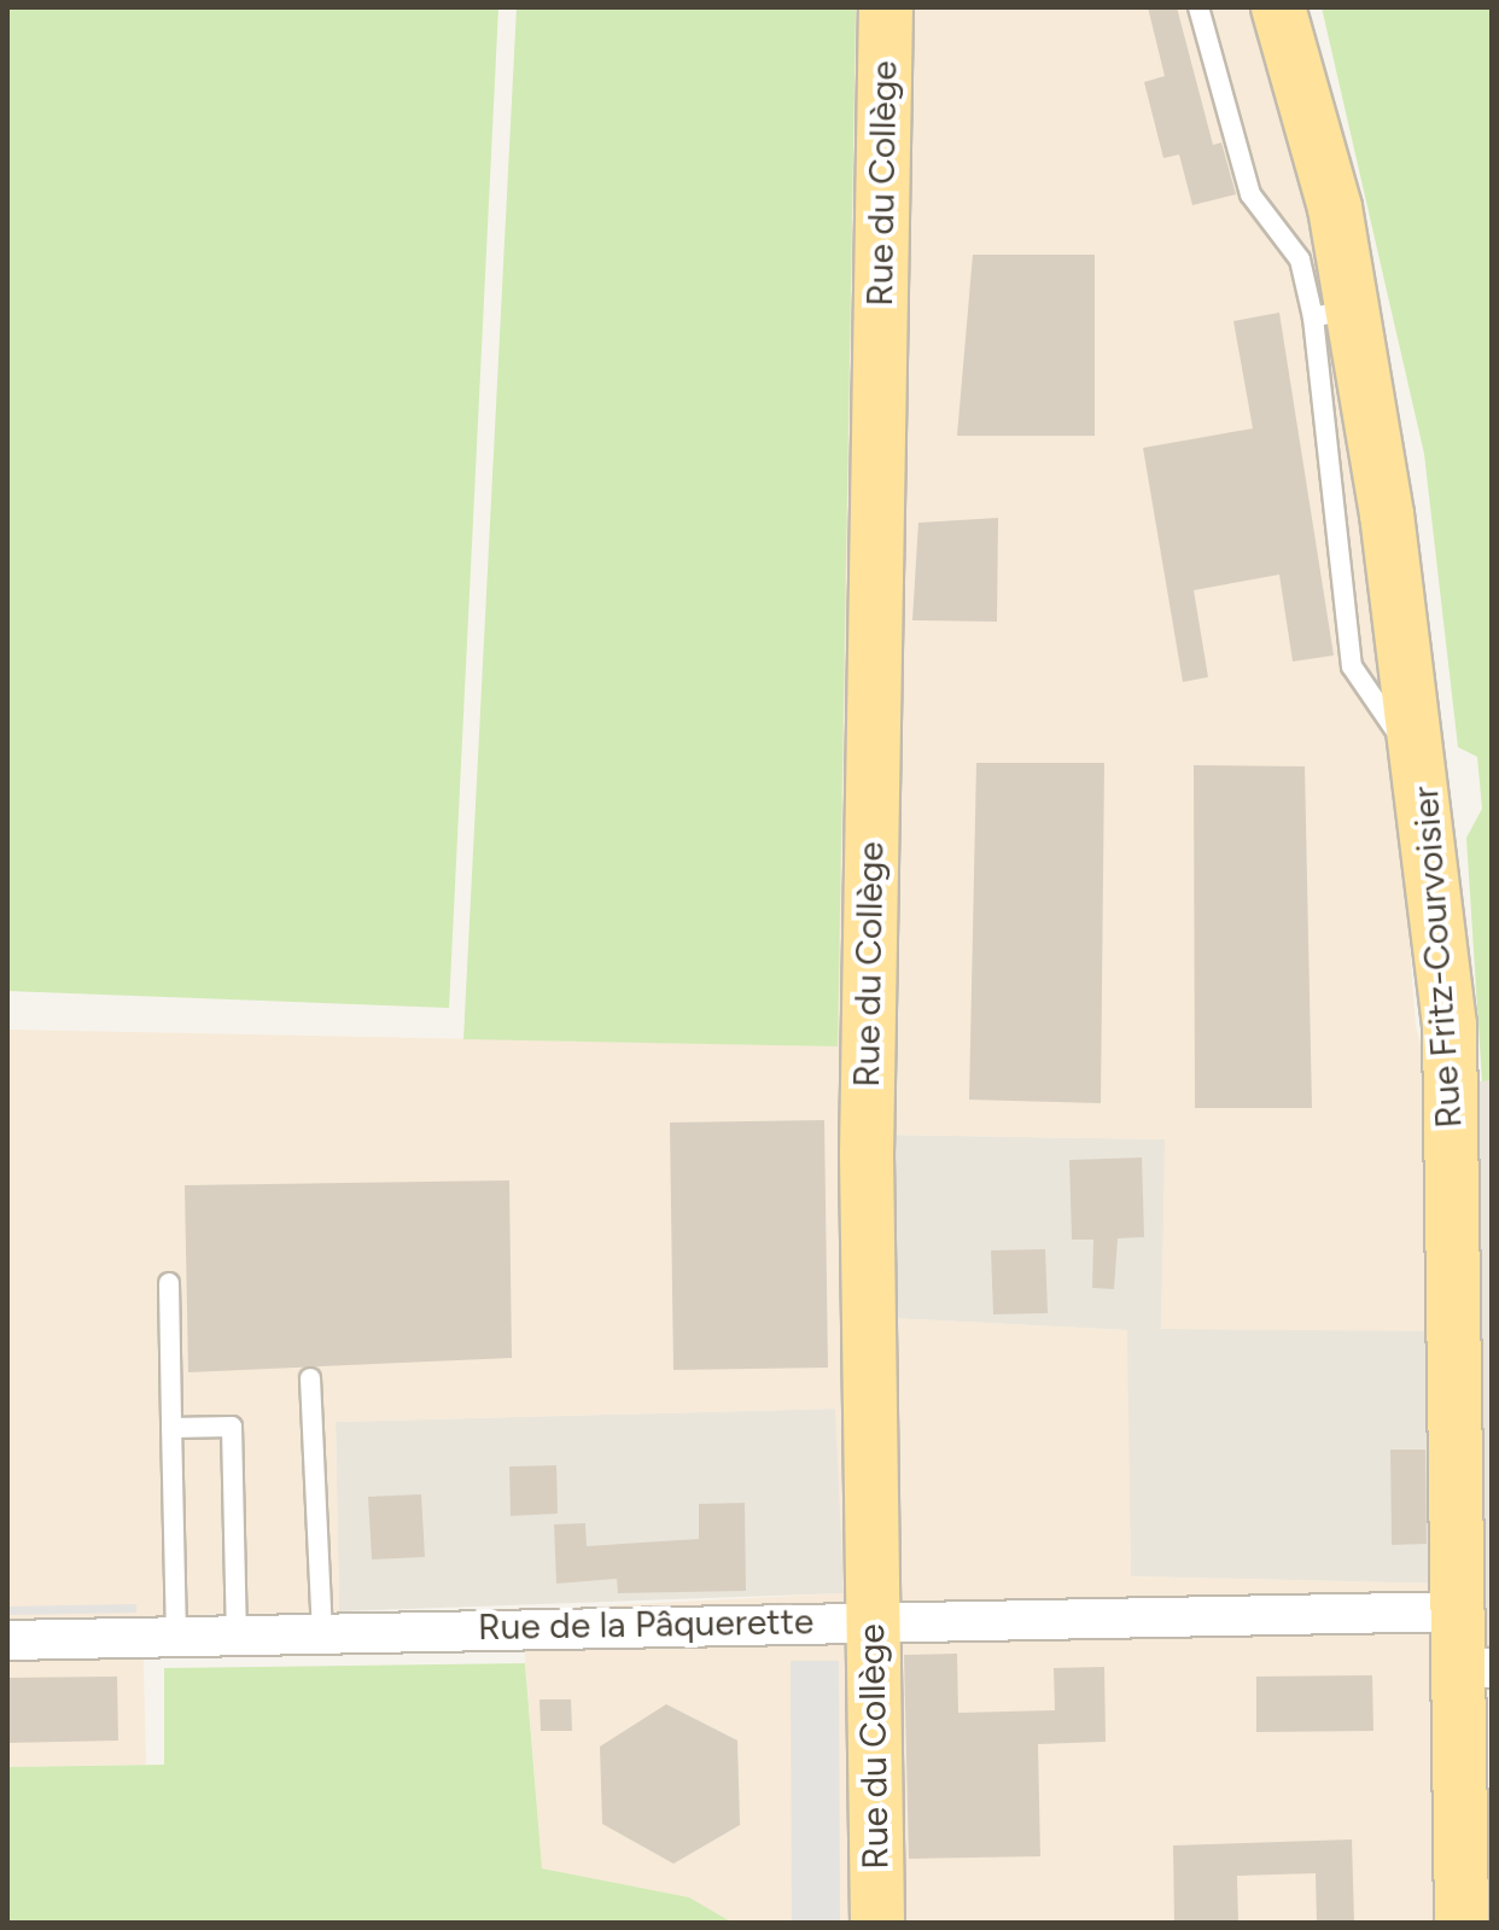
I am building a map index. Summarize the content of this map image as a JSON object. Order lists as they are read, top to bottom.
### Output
{
  "streets": {
    "main road": ["Rue du Collège", "Rue Fritz-Courvoisier"],
    "street": ["Rue de la Pâquerette"]
  },
  "crossings": [
    ["Rue du Collège", "Rue de la Pâquerette"],
    ["Rue Fritz-Courvoisier", "Rue de la Pâquerette"]
  ]
}
